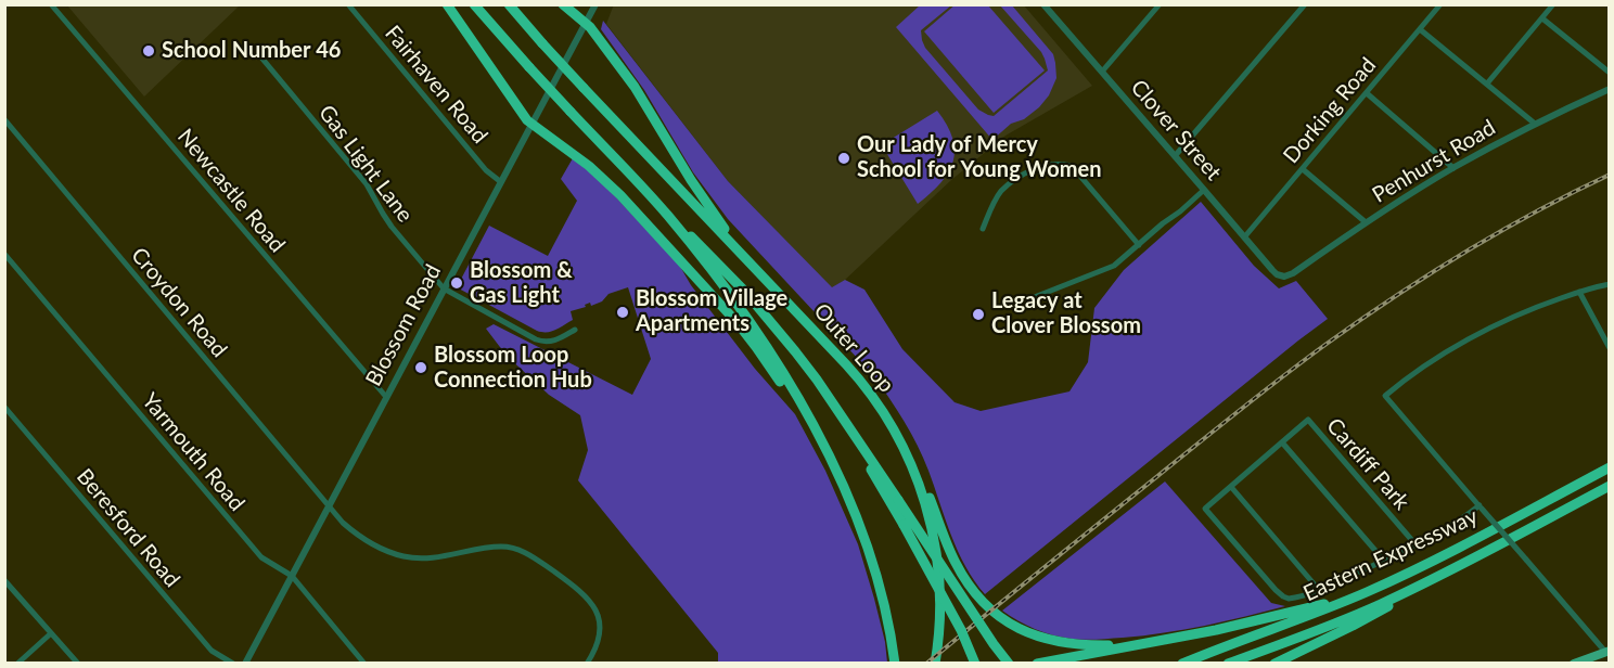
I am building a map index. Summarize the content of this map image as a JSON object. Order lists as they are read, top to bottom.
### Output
{
  "streets": {
    "highway": ["Outer Loop", "Eastern Expressway"],
    "street": [
      "Fairhaven Road",
      "Dorking Road",
      "Clover Street",
      "Penhurst Road",
      "Gas Light Lane",
      "Newcastle Road",
      "Croydon Road",
      "Blossom Road",
      "Yarmouth Road",
      "Cardiff Park",
      "Beresford Road"
    ]
  },
  "crossings": [
    ["Fairhaven Road", "Blossom Road"],
    ["Dorking Road", "Clover Street"],
    ["Clover Street", "Penhurst Road"],
    ["Gas Light Lane", "Blossom Road"],
    ["Newcastle Road", "Blossom Road"],
    ["Croydon Road", "Blossom Road"],
    ["Blossom Road", "Yarmouth Road"]
  ],
  "places": [
    "School Number 46",
    "Our Lady of Mercy School for Young Women",
    "Blossom & Gas Light",
    "Blossom Village Apartments",
    "Legacy at Clover Blossom",
    "Blossom Loop Connection Hub"
  ]
}
